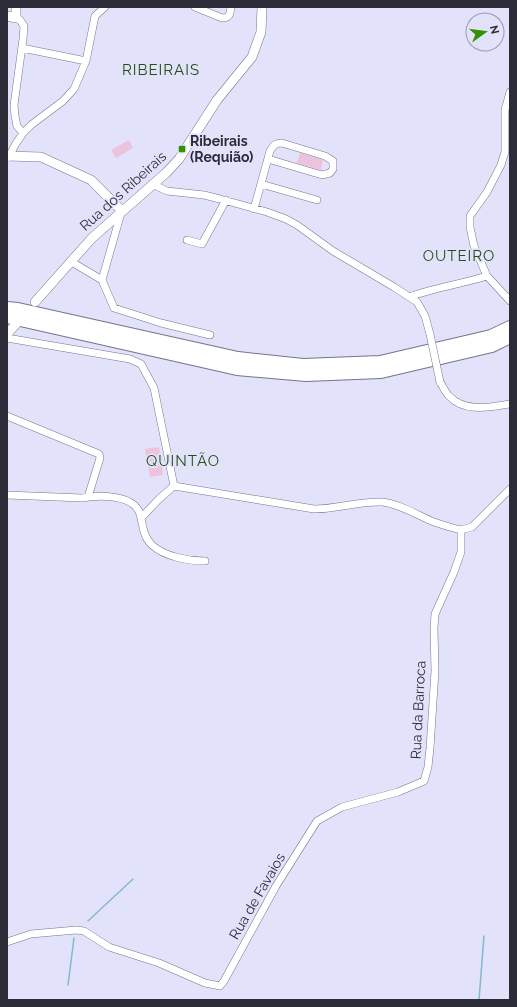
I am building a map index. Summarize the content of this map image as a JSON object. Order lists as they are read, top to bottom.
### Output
{
  "streets": {
    "main road": ["Rua dos Ribeirais"],
    "street": ["Rua da Barroca", "Rua de Favaios"]
  },
  "crossings": [
    ["Rua da Barroca", "Rua de Favaios"]
  ],
  "districts": ["RIBEIRAIS", "OUTEIRO", "QUINTÃO"],
  "places": {
    "transit": ["Ribeirais (Requião)"]
  },
  "north": "right"
}
